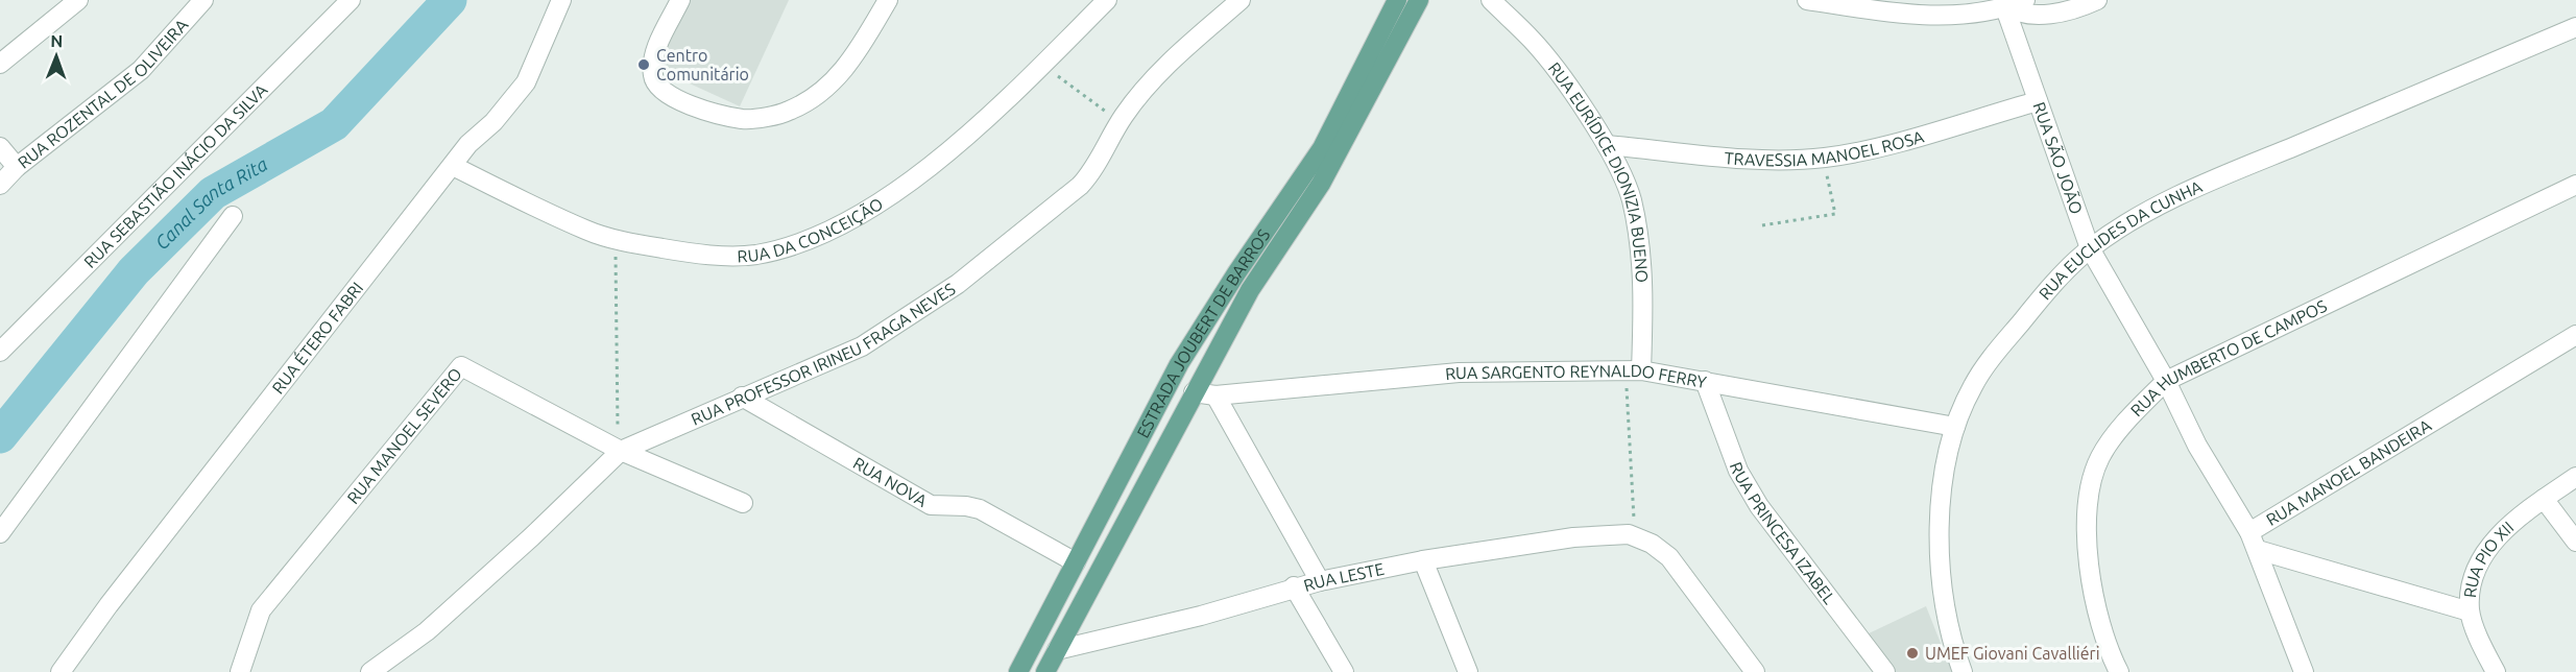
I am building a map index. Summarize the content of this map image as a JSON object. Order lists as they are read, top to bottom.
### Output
{
  "streets": {
    "main road": ["ESTRADA JOUBERT DE BARROS"],
    "street": [
      "RUA ROZENTAL DE OLIVEIRA",
      "TRAVESSIA MANOEL ROSA",
      "RUA SÃO JOÃO",
      "RUA EURÍDICE DIONIZIA BUENO",
      "RUA SEBASTIÃO INÁCIO DA SILVA",
      "RUA DA CONCEIÇÃO",
      "RUA EUCLIDES DA CUNHA",
      "RUA ÉTERO FABRI",
      "RUA PROFESSOR IRINEU FRAGA NEVES",
      "RUA HUMBERTO DE CAMPOS",
      "RUA SARGENTO REYNALDO FERRY",
      "RUA MANOEL SEVERO",
      "RUA MANOEL BANDEIRA",
      "RUA NOVA",
      "RUA PRINCESA IZABEL",
      "RUA PIO XII",
      "RUA LESTE"
    ]
  },
  "crossings": [
    ["TRAVESSIA MANOEL ROSA", "RUA SÃO JOÃO"],
    ["TRAVESSIA MANOEL ROSA", "RUA EURÍDICE DIONIZIA BUENO"],
    ["RUA SÃO JOÃO", "RUA EUCLIDES DA CUNHA"],
    ["RUA SÃO JOÃO", "RUA HUMBERTO DE CAMPOS"],
    ["RUA SÃO JOÃO", "RUA MANOEL BANDEIRA"],
    ["RUA EURÍDICE DIONIZIA BUENO", "RUA SARGENTO REYNALDO FERRY"],
    ["RUA DA CONCEIÇÃO", "RUA ÉTERO FABRI"],
    ["RUA EUCLIDES DA CUNHA", "RUA SARGENTO REYNALDO FERRY"],
    ["ESTRADA JOUBERT DE BARROS", "RUA SARGENTO REYNALDO FERRY"],
    ["ESTRADA JOUBERT DE BARROS", "RUA NOVA"],
    ["ESTRADA JOUBERT DE BARROS", "RUA LESTE"],
    ["RUA PROFESSOR IRINEU FRAGA NEVES", "RUA MANOEL SEVERO"],
    ["RUA PROFESSOR IRINEU FRAGA NEVES", "RUA NOVA"],
    ["RUA SARGENTO REYNALDO FERRY", "RUA PRINCESA IZABEL"]
  ],
  "water": ["Canal Santa Rita"],
  "places": ["Centro Comunitário", "UMEF Giovani Cavalliéri"],
  "north": "top"
}
